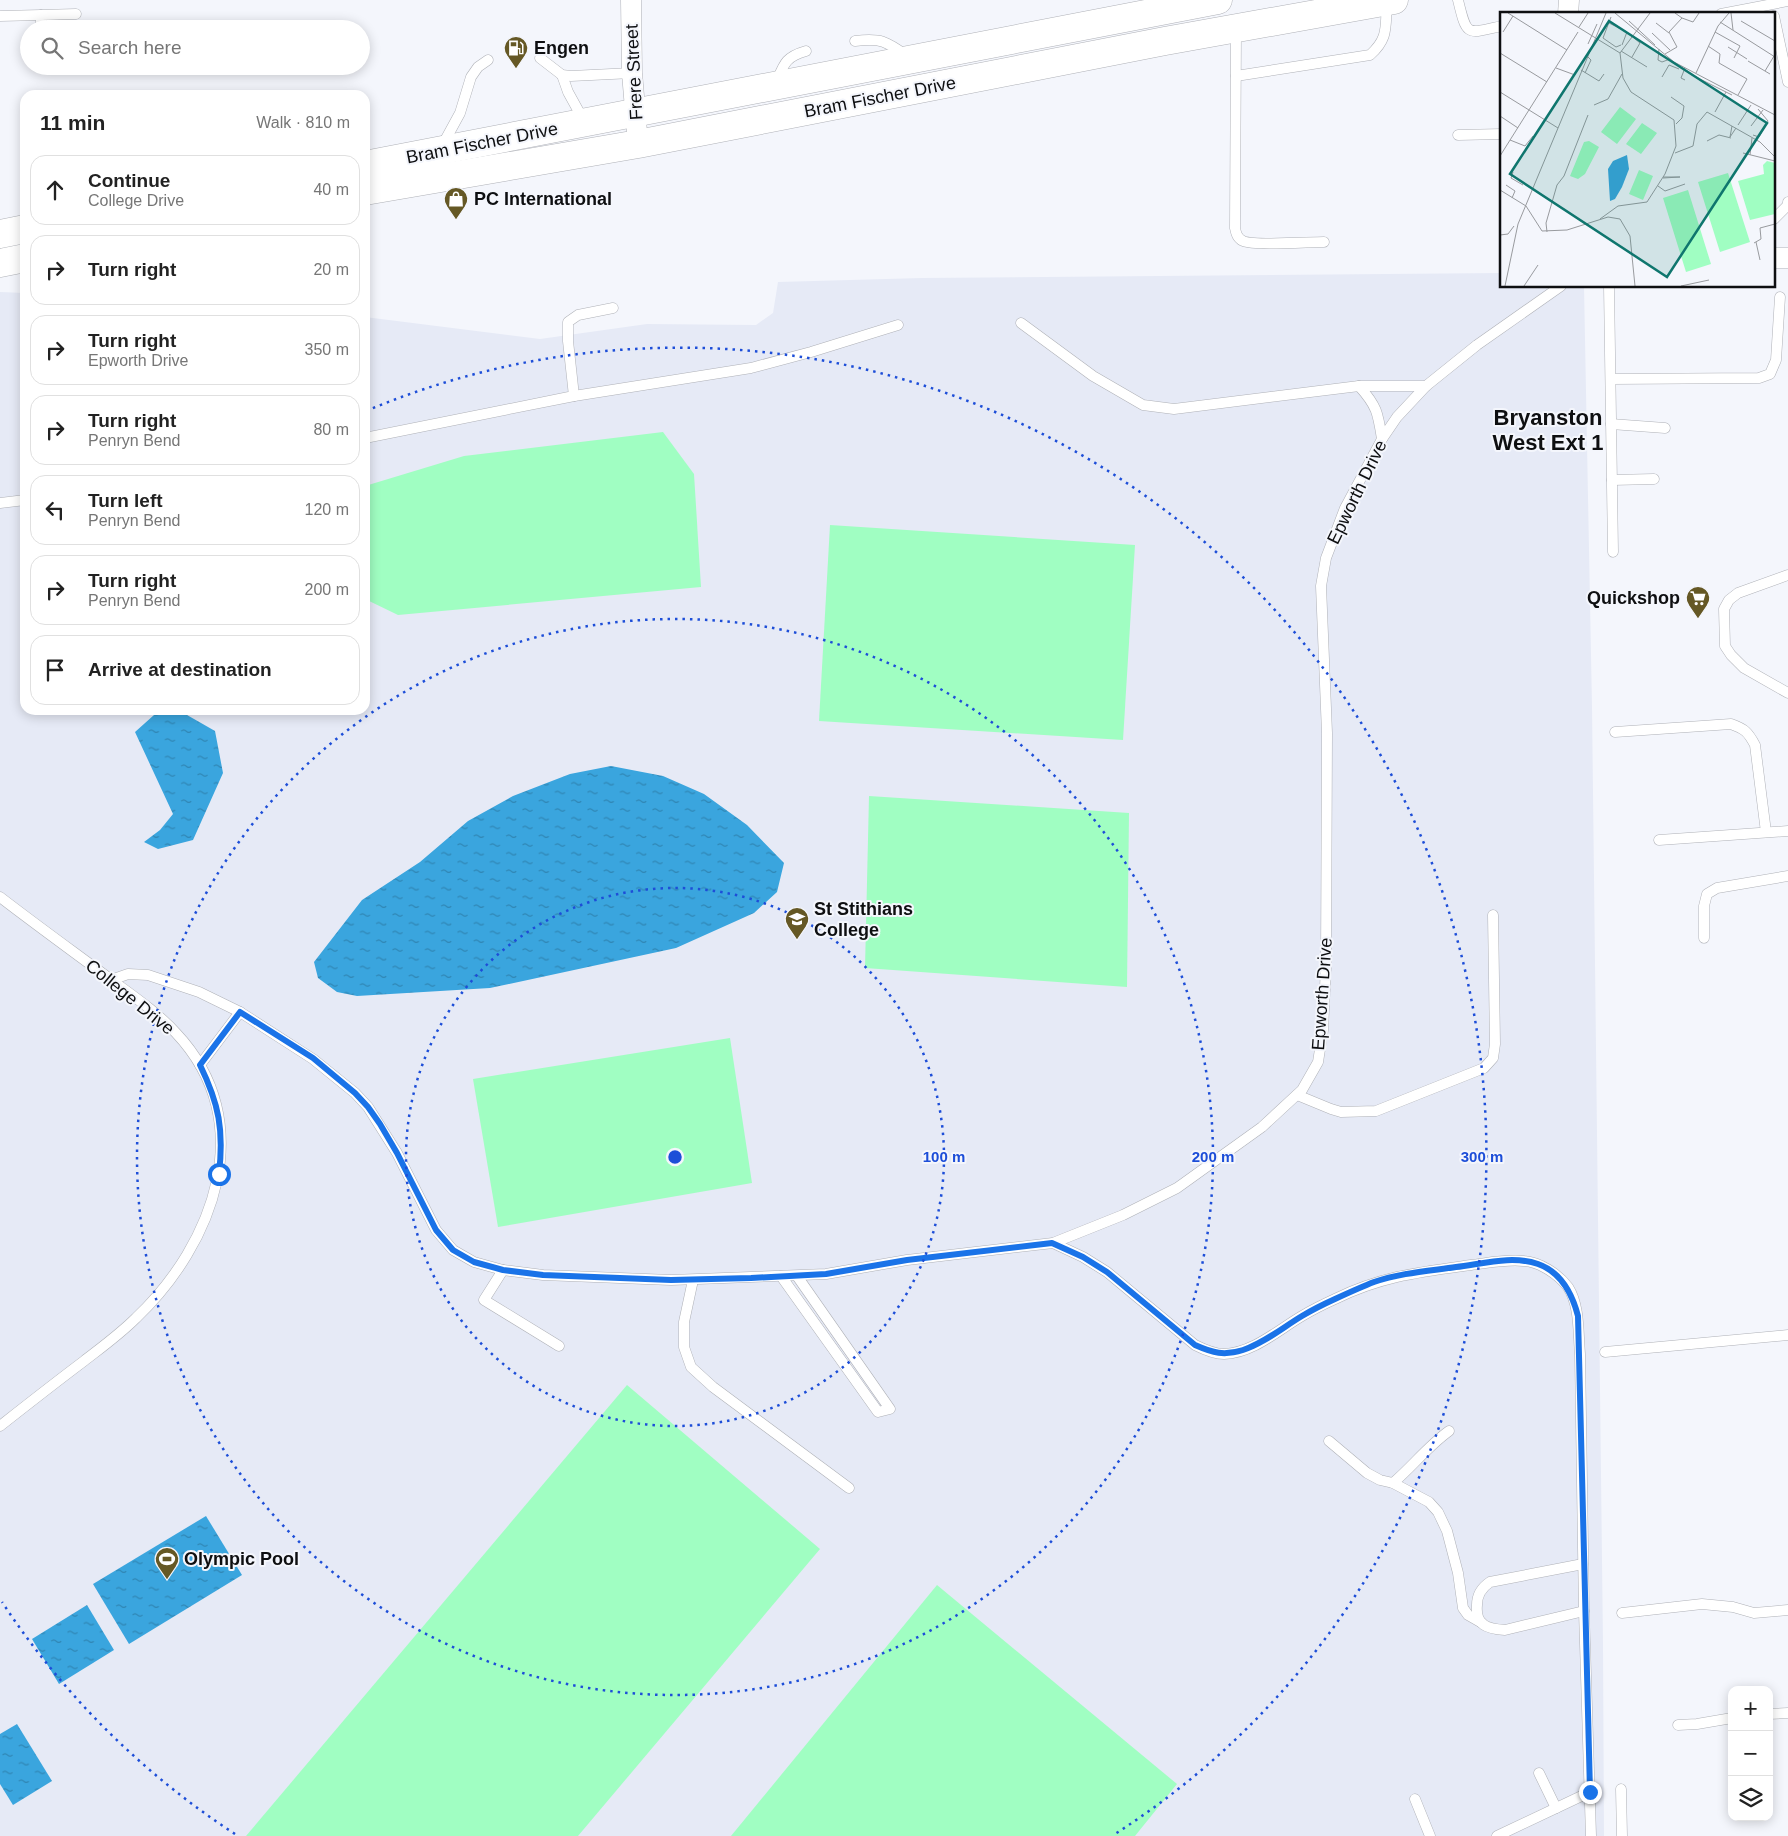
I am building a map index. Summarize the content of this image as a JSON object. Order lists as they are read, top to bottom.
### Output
{
  "streets": {
    "main road": ["Bram Fischer Drive"],
    "street": ["Frere Street"],
    "lane": ["Epworth Drive", "College Drive"]
  },
  "crossings": [
    ["Frere Street", "Bram Fischer Drive"],
    ["Epworth Drive", "College Drive"]
  ],
  "districts": ["Bryanston West Ext 1"],
  "places": {
    "fuel station": ["Engen"],
    "shop": ["PC International"],
    "supermarket": ["Quickshop"],
    "school or university": ["St Stithians College"],
    "sports": ["Olympic Pool"]
  },
  "page": {
    "search": "Search here",
    "heading": ["11 min", "Walk · 810 m"],
    "list": [
      ["Continue", "College Drive", "40 m"],
      ["Turn right", "20 m"],
      ["Turn right", "Epworth Drive", "350 m"],
      ["Turn right", "Penryn Bend", "80 m"],
      ["Turn left", "Penryn Bend", "120 m"],
      ["Turn right", "Penryn Bend", "200 m"],
      "Arrive at destination"
    ],
    "map_buttons": ["+", "−"]
  },
  "rings": ["100 m", "200 m", "300 m"]
}
